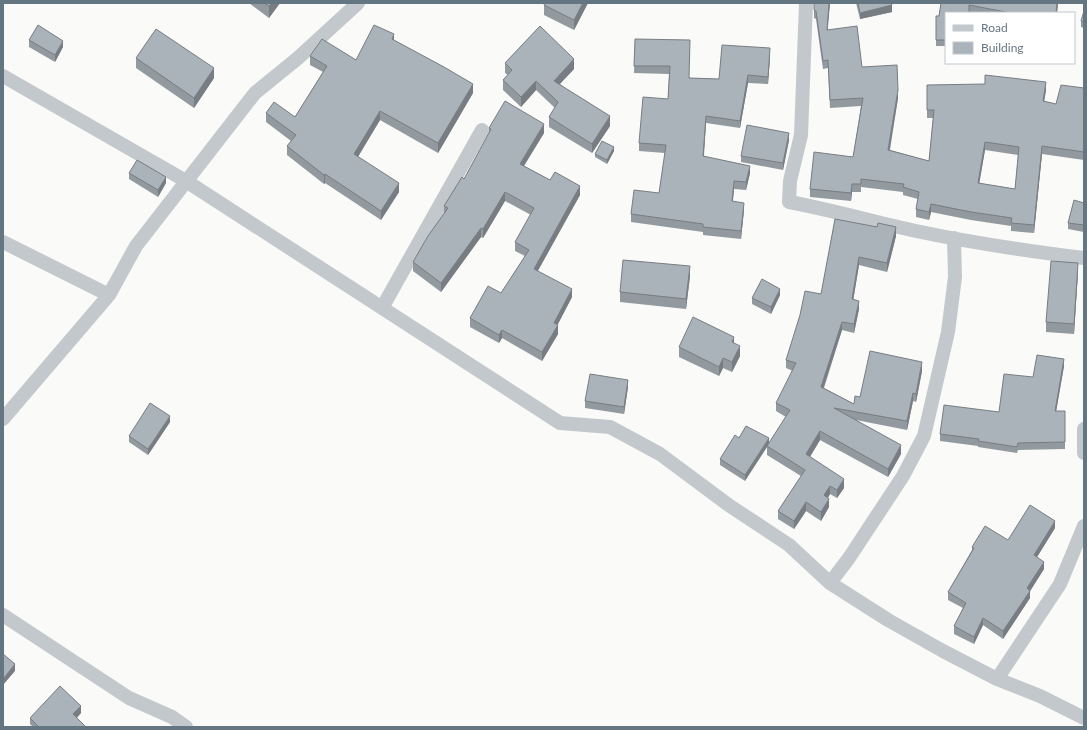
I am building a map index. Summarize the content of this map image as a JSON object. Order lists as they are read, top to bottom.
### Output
{
  "legend": ["Road", "Building"]
}
